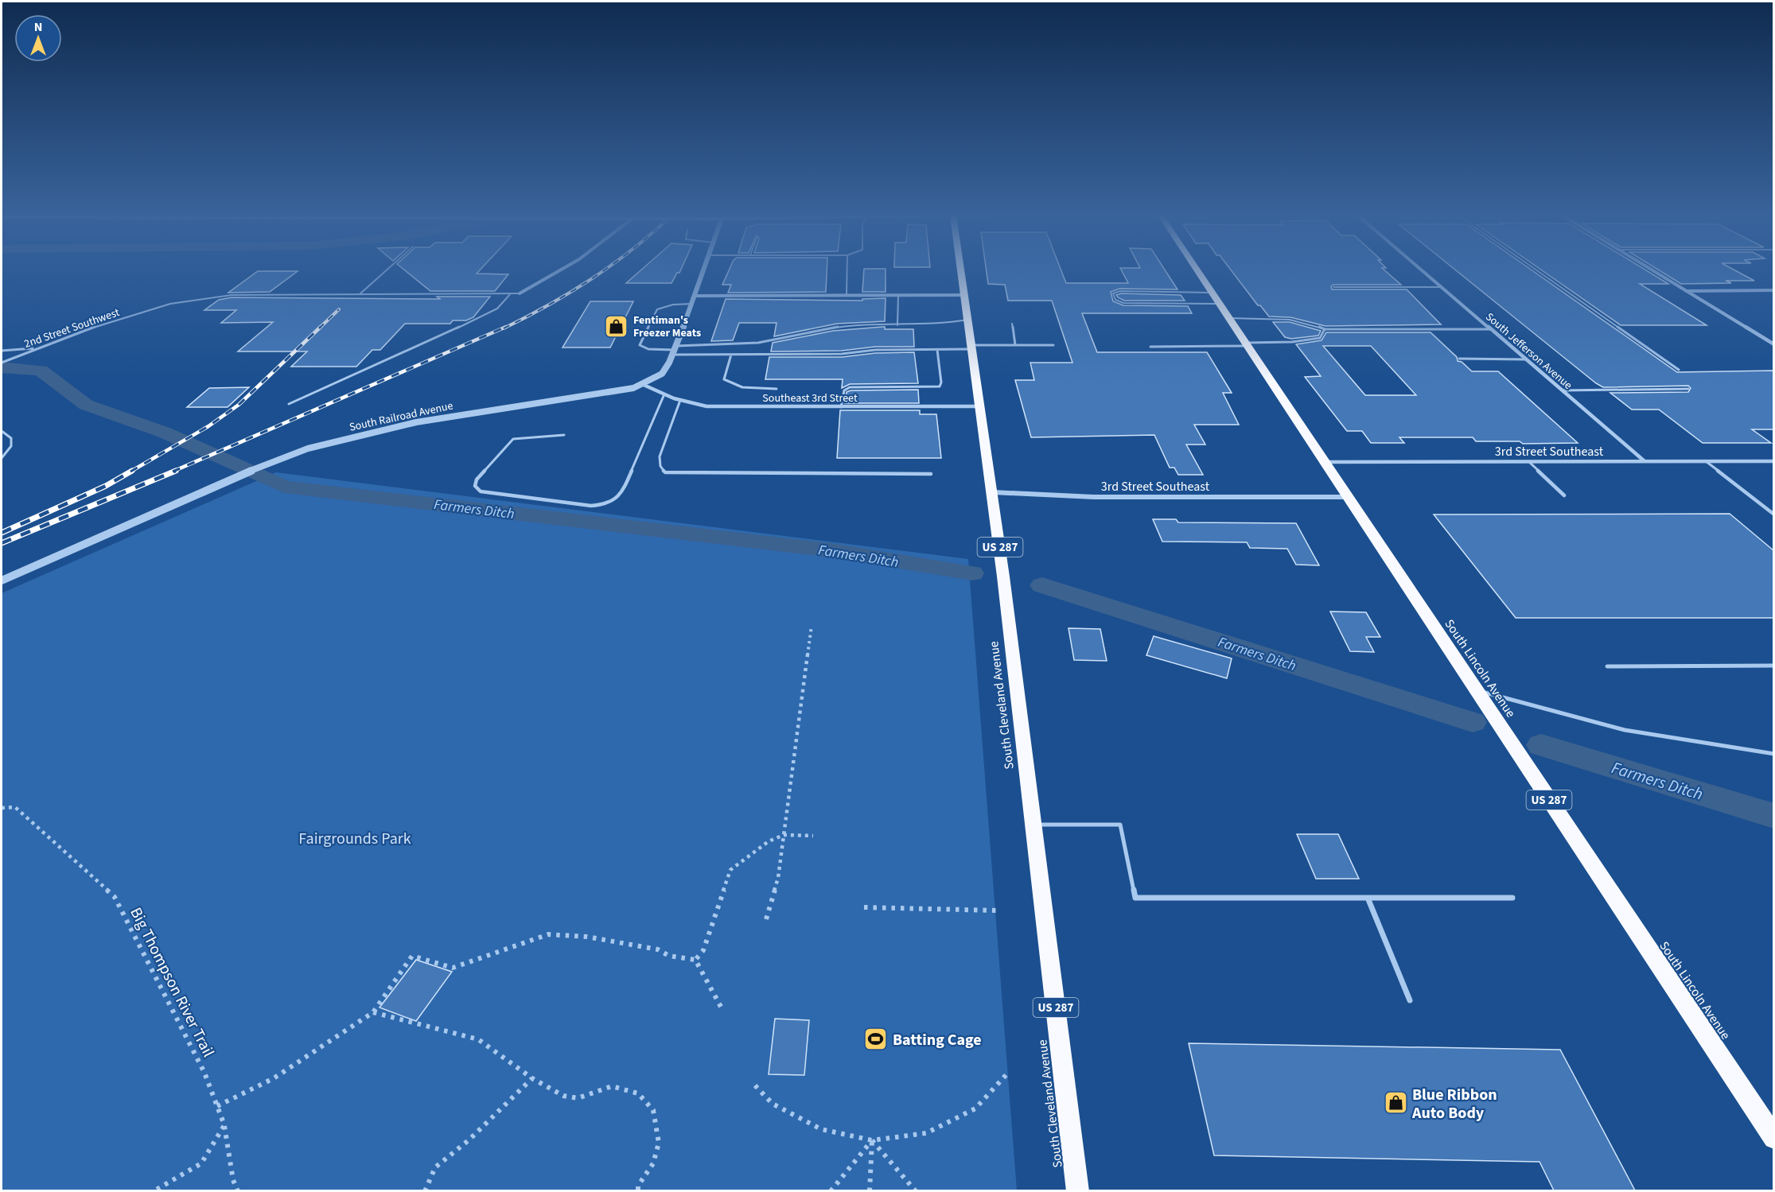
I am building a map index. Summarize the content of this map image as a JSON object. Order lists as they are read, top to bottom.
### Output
{
  "streets": {
    "highway": ["US 287", "South Lincoln Avenue", "South Cleveland Avenue"],
    "street": [
      "South Jefferson Avenue",
      "Southeast 3rd Street",
      "South Railroad Avenue",
      "3rd Street Southeast"
    ],
    "lane": ["2nd Street Southwest"],
    "path": ["Big Thompson River Trail"]
  },
  "crossings": [
    ["South Jefferson Avenue", "3rd Street Southeast"],
    ["Southeast 3rd Street", "South Railroad Avenue"],
    ["Southeast 3rd Street", "South Cleveland Avenue"],
    ["3rd Street Southeast", "South Lincoln Avenue"],
    ["3rd Street Southeast", "South Cleveland Avenue"]
  ],
  "water": ["Farmers Ditch"],
  "parks": ["Fairgrounds Park"],
  "places": {
    "shop": ["Fentiman's Freezer Meats", "Blue Ribbon Auto Body"],
    "sports": ["Batting Cage"]
  },
  "north": "top"
}
